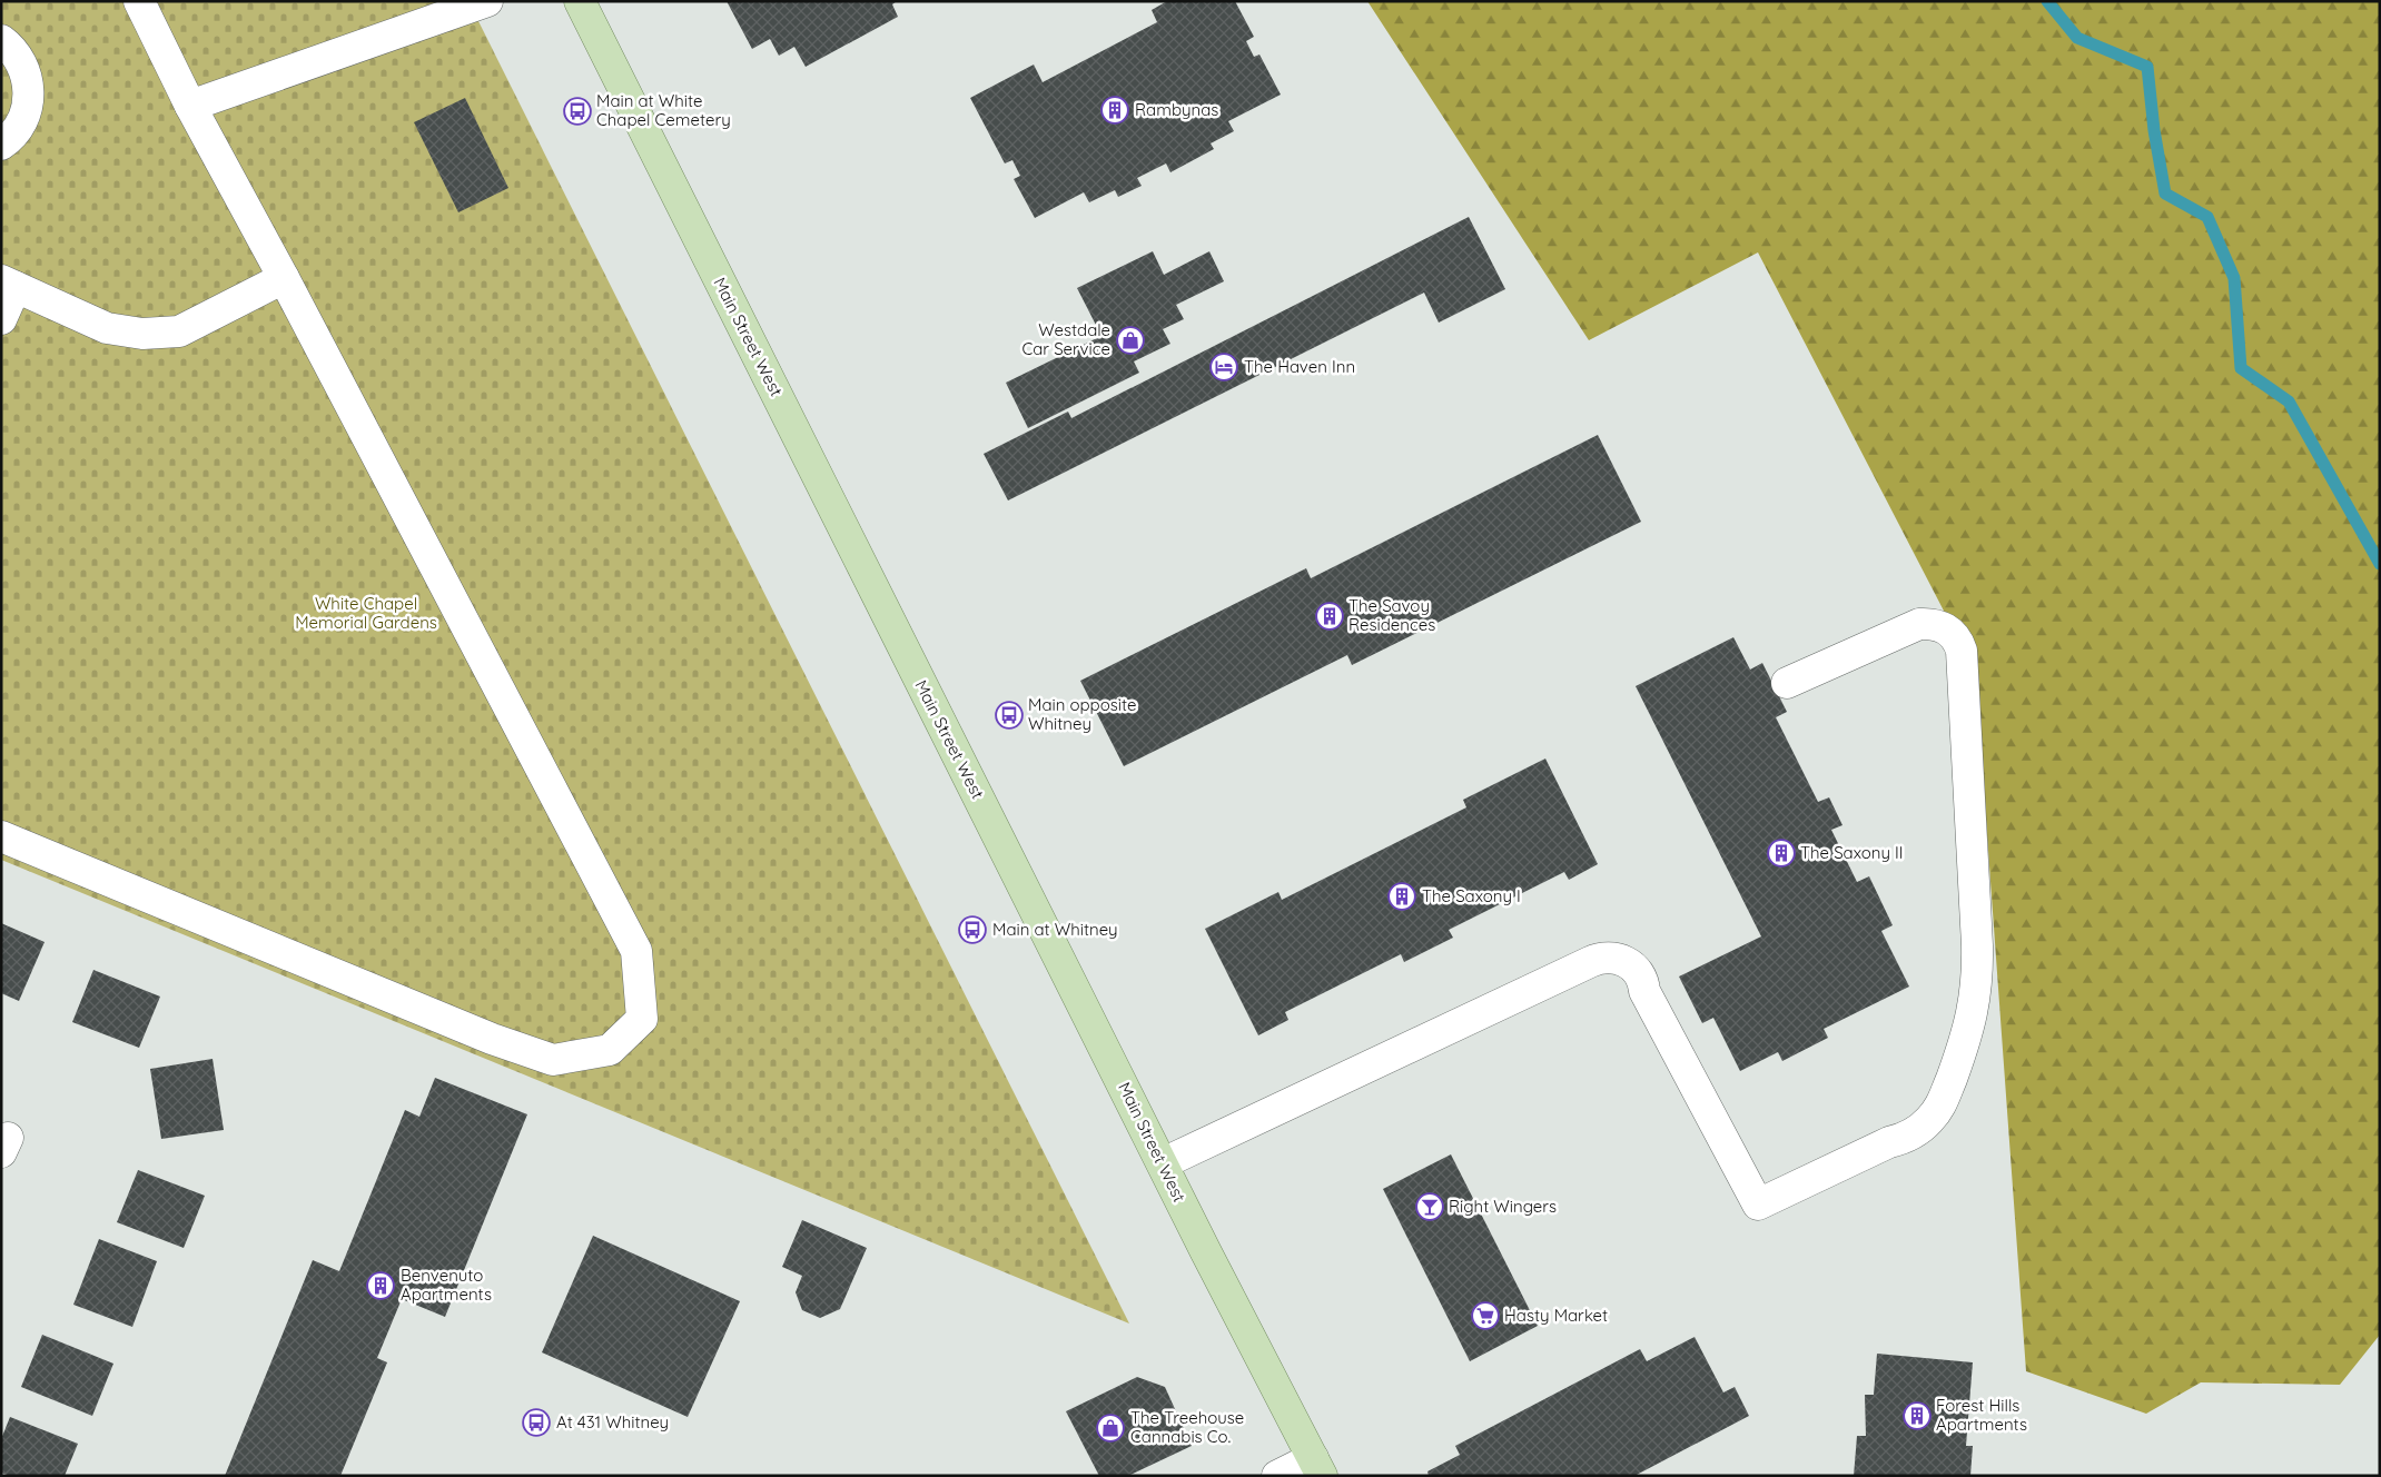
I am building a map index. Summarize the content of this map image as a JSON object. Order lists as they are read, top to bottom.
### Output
{
  "streets": {
    "main road": ["Main Street West"]
  },
  "parks": ["White Chapel Memorial Gardens"],
  "places": {
    "building": [
      "Rambynas",
      "The Savoy Residences",
      "The Saxony II",
      "The Saxony I",
      "Benvenuto Apartments",
      "Forest Hills Apartments"
    ],
    "bus stop": [
      "Main at White Chapel Cemetery",
      "Main opposite Whitney",
      "Main at Whitney",
      "At 431 Whitney"
    ],
    "shop": ["Westdale Car Service", "The Treehouse Cannabis Co."],
    "hotel": ["The Haven Inn"],
    "bar": ["Right Wingers"],
    "supermarket": ["Hasty Market"]
  }
}
